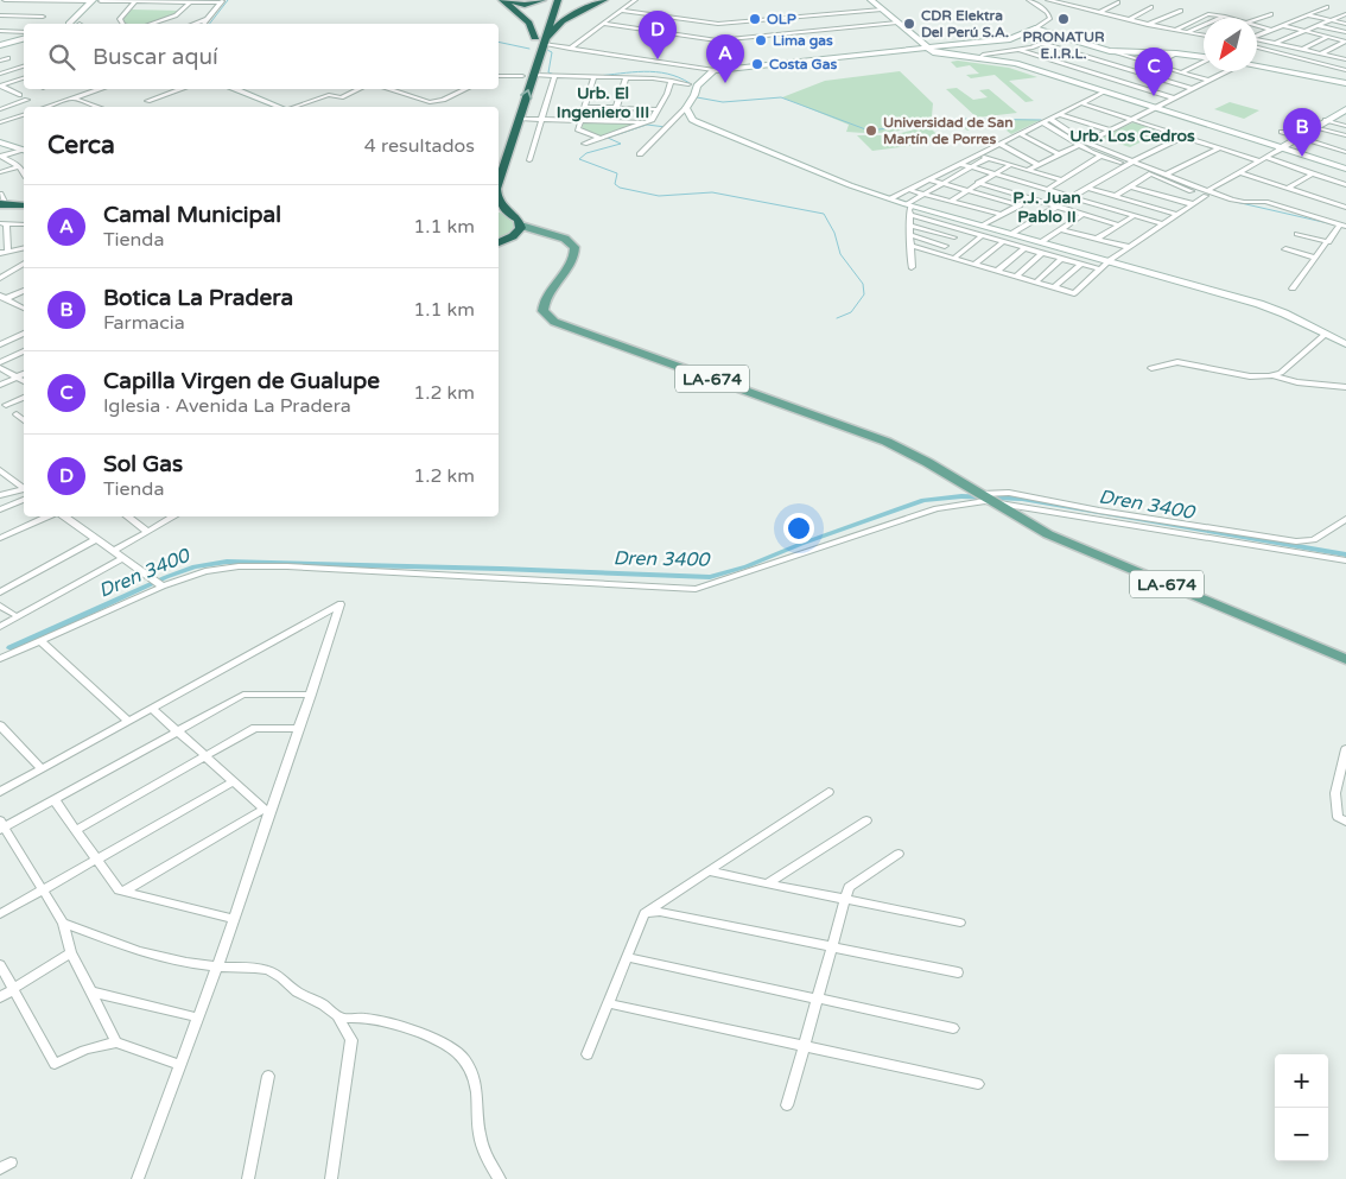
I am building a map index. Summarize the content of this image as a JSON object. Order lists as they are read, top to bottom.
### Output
{
  "streets": {
    "main road": ["LA-674"]
  },
  "districts": ["Urb. El Ingeniero III", "Urb. Los Cedros", "P.J. Juan Pablo II"],
  "water": ["Dren 3400"],
  "places": [
    "OLP",
    "PRONATUR E.I.R.L.",
    "CDR Elektra Del Perú S.A.",
    "Lima gas",
    "Costa Gas",
    "Universidad de San Martín de Porres"
  ],
  "north": "bottom left",
  "page": {
    "pins": [
      "D",
      "A",
      "C",
      "B"
    ],
    "search": "Buscar aquí",
    "heading": ["Cerca", "4 resultados"],
    "list": [
      {
        "mark": "A",
        "name": "Camal Municipal",
        "note": "Tienda",
        "value": "1.1 km"
      },
      {
        "mark": "B",
        "name": "Botica La Pradera",
        "note": "Farmacia",
        "value": "1.1 km"
      },
      {
        "mark": "C",
        "name": "Capilla Virgen de Gualupe",
        "note": "Iglesia · Avenida La Pradera",
        "value": "1.2 km"
      },
      {
        "mark": "D",
        "name": "Sol Gas",
        "note": "Tienda",
        "value": "1.2 km"
      }
    ],
    "map_buttons": ["+", "−"]
  }
}
